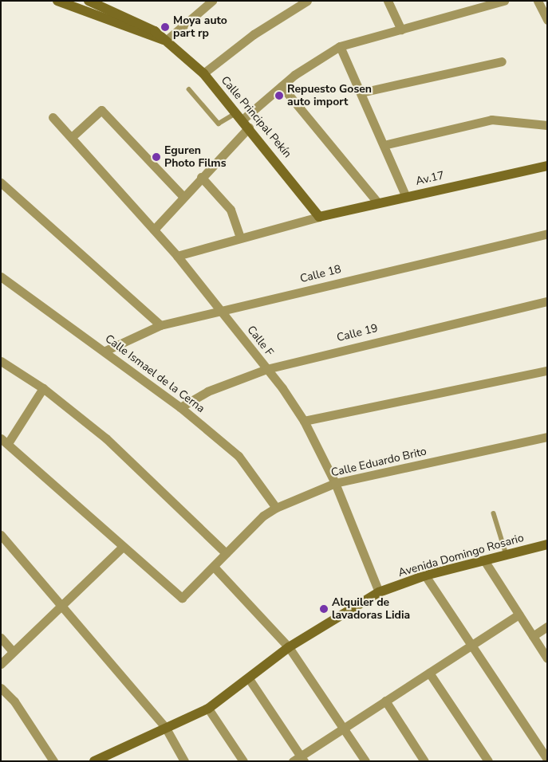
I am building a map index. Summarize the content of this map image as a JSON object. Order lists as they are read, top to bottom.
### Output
{
  "streets": {
    "main road": ["Calle Principal Pekín", "Av.17", "Avenida Domingo Rosario"],
    "street": [
      "Calle 18",
      "Calle 19",
      "Calle F",
      "Calle Ismael de la Cerna",
      "Calle Eduardo Brito"
    ]
  },
  "crossings": [
    ["Calle Principal Pekín", "Av.17"],
    ["Calle 18", "Calle F"],
    ["Calle 18", "Calle Ismael de la Cerna"],
    ["Calle 19", "Calle F"],
    ["Calle 19", "Calle Ismael de la Cerna"],
    ["Calle F", "Calle Eduardo Brito"],
    ["Calle F", "Avenida Domingo Rosario"],
    ["Calle Ismael de la Cerna", "Calle Eduardo Brito"]
  ],
  "places": [
    "Moya auto part rp",
    "Repuesto Gosen auto import",
    "Eguren Photo Films",
    "Alquiler de lavadoras Lidia"
  ]
}
